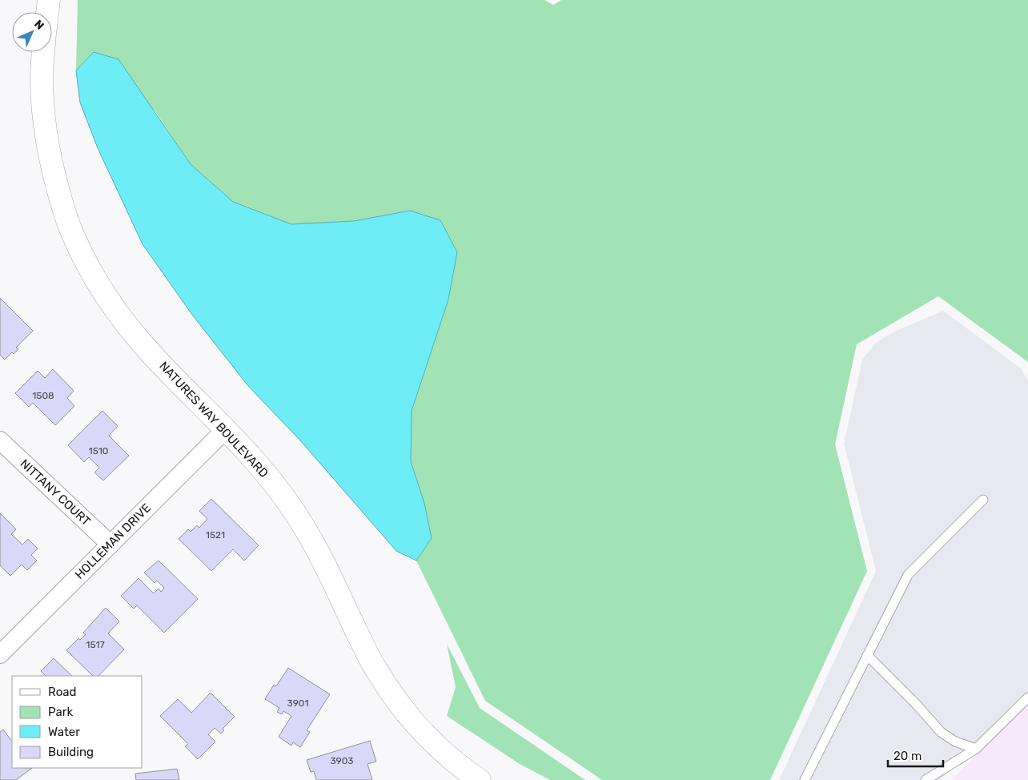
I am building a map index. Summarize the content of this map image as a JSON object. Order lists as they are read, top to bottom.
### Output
{
  "streets": {
    "street": ["NATURES WAY BOULEVARD", "NITTANY COURT", "HOLLEMAN DRIVE"]
  },
  "crossings": [
    ["NATURES WAY BOULEVARD", "HOLLEMAN DRIVE"],
    ["NITTANY COURT", "HOLLEMAN DRIVE"]
  ],
  "house_numbers": [
    "1508",
    "1510",
    "1521",
    "1517",
    "3901",
    "3903"
  ],
  "legend": [
    "Road",
    "Park",
    "Water",
    "Building"
  ],
  "scale_bar": "20 m",
  "north": "top right"
}
